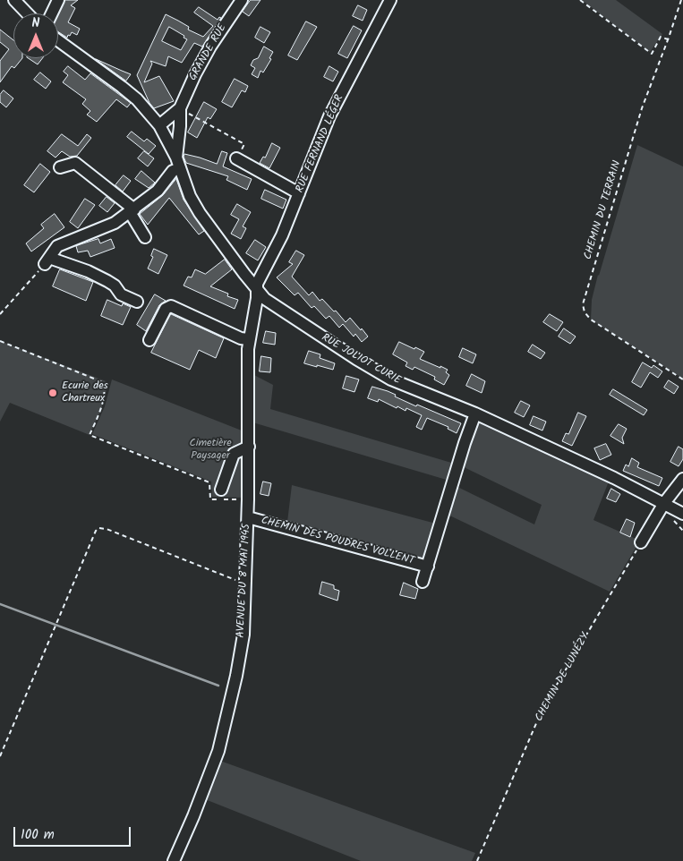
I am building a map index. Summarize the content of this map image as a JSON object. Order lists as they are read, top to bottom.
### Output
{
  "streets": {
    "street": [
      "GRANDE RUE",
      "RUE FERNAND LÉGER",
      "RUE JOLIOT CURIE",
      "CHEMIN DES POUDRES VOLLENT",
      "AVENUE DU 8 MAI 1945"
    ],
    "path": ["CHEMIN DU TERRAIN", "CHEMIN DE LUNÉZY"]
  },
  "crossings": [
    ["GRANDE RUE", "RUE JOLIOT CURIE"],
    ["RUE FERNAND LÉGER", "RUE JOLIOT CURIE"],
    ["RUE FERNAND LÉGER", "AVENUE DU 8 MAI 1945"],
    ["RUE JOLIOT CURIE", "CHEMIN DES POUDRES VOLLENT"],
    ["RUE JOLIOT CURIE", "AVENUE DU 8 MAI 1945"],
    ["CHEMIN DES POUDRES VOLLENT", "AVENUE DU 8 MAI 1945"]
  ],
  "parks": ["Cimetière Paysager"],
  "places": ["Ecurie des Chartreux"],
  "scale_bar": "100 m",
  "north": "top"
}
